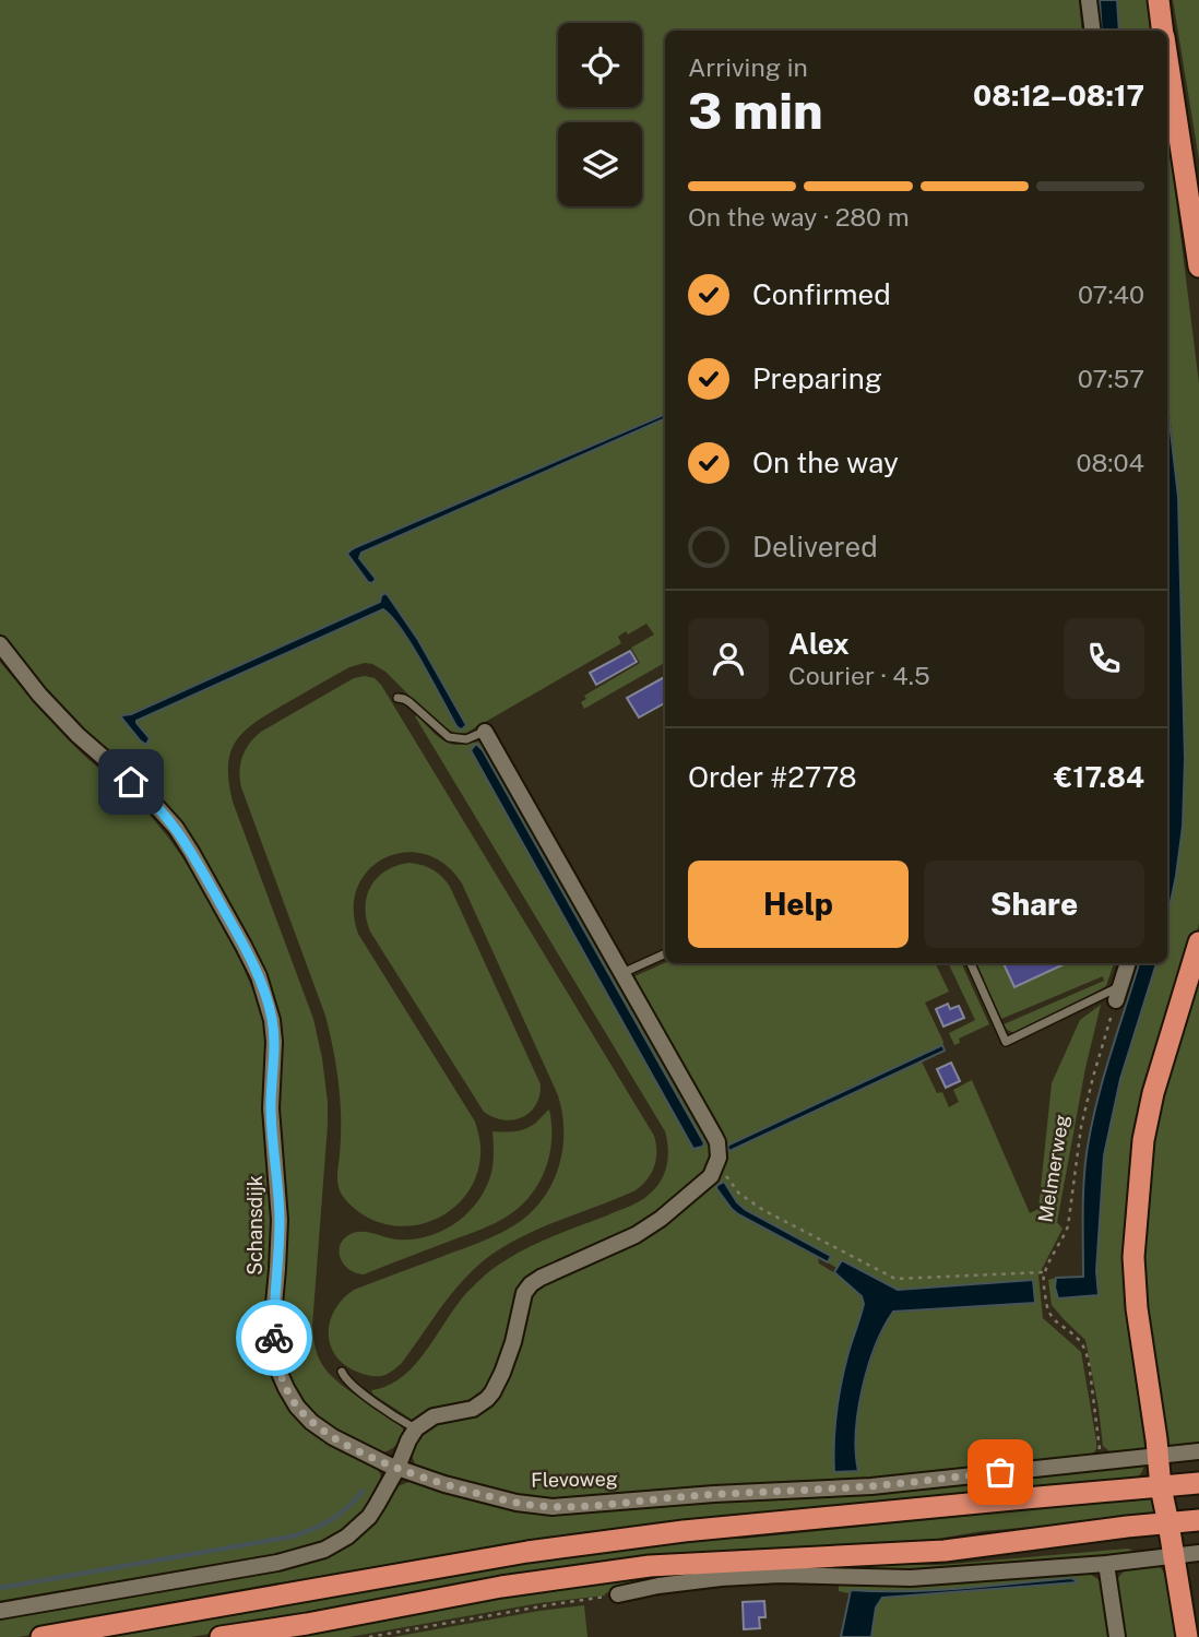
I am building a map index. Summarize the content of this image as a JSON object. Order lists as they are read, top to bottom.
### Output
{
  "streets": {
    "street": ["Schansdijk", "Flevoweg"],
    "path": ["Melmerweg"]
  },
  "crossings": [
    ["Schansdijk", "Flevoweg"]
  ],
  "page": {
    "heading": ["3 min", "Arriving in", "08:12–08:17"],
    "panel": [
      "Alex",
      "Courier · 4.5",
      "Order #2778",
      "€17.84"
    ],
    "bar": "On the way · 280 m",
    "list": [
      ["Confirmed", "07:40"],
      ["Preparing", "07:57"],
      ["On the way", "08:04"],
      "Delivered"
    ],
    "buttons": ["Help", "Share"]
  }
}
